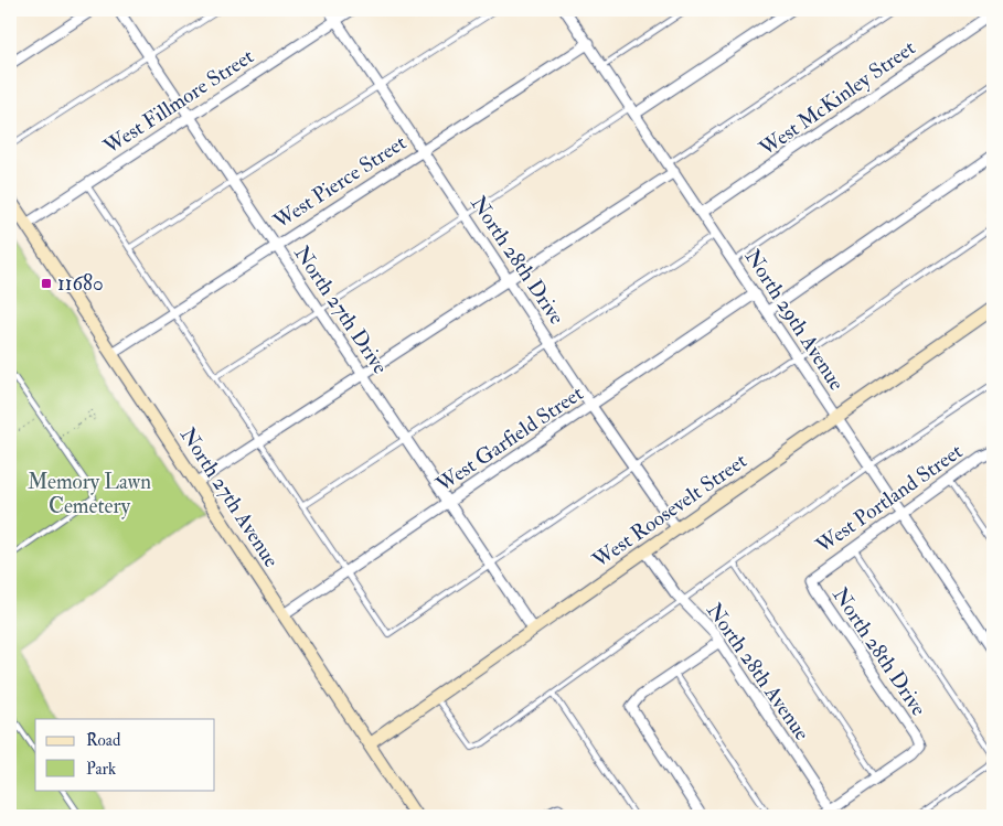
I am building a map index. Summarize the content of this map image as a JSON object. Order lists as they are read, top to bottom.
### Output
{
  "streets": {
    "street": [
      "West McKinley Street",
      "West Fillmore Street",
      "West Pierce Street",
      "North 28th Drive",
      "North 27th Drive",
      "North 29th Avenue",
      "West Garfield Street",
      "North 27th Avenue",
      "West Portland Street",
      "West Roosevelt Street",
      "North 28th Avenue"
    ]
  },
  "crossings": [
    ["West McKinley Street", "North 29th Avenue"],
    ["West Fillmore Street", "North 28th Drive"],
    ["West Fillmore Street", "North 27th Drive"],
    ["West Fillmore Street", "North 27th Avenue"],
    ["West Pierce Street", "North 28th Drive"],
    ["West Pierce Street", "North 27th Drive"],
    ["West Pierce Street", "North 29th Avenue"],
    ["West Pierce Street", "North 27th Avenue"],
    ["North 28th Drive", "West Garfield Street"],
    ["North 28th Drive", "West Portland Street"],
    ["North 28th Drive", "West Roosevelt Street"],
    ["North 27th Drive", "West Garfield Street"],
    ["North 27th Drive", "West Roosevelt Street"],
    ["North 29th Avenue", "West Garfield Street"],
    ["North 29th Avenue", "West Portland Street"],
    ["North 29th Avenue", "West Roosevelt Street"],
    ["West Garfield Street", "North 27th Avenue"],
    ["North 27th Avenue", "West Roosevelt Street"],
    ["West Roosevelt Street", "North 28th Avenue"]
  ],
  "parks": ["Memory Lawn Cemetery"],
  "places": {
    "transit": ["11680"]
  },
  "legend": ["Road", "Park"]
}
